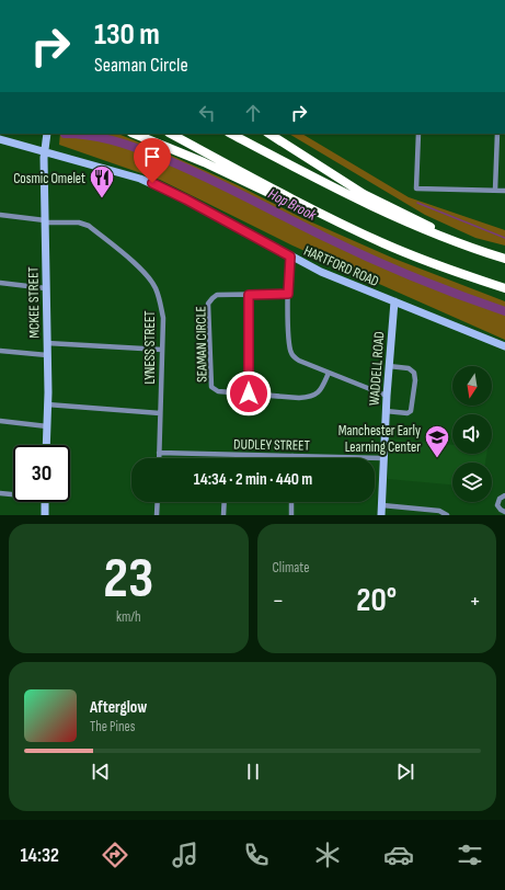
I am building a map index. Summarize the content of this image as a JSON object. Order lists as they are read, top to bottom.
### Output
{
  "streets": {
    "main road": ["HARTFORD ROAD", "MCKEE STREET", "WADDELL ROAD"],
    "street": ["SEAMAN CIRCLE", "LYNESS STREET", "DUDLEY STREET"]
  },
  "crossings": [
    ["HARTFORD ROAD", "MCKEE STREET"],
    ["HARTFORD ROAD", "WADDELL ROAD"],
    ["MCKEE STREET", "LYNESS STREET"],
    ["LYNESS STREET", "DUDLEY STREET"],
    ["WADDELL ROAD", "DUDLEY STREET"]
  ],
  "water": ["Hop Brook"],
  "places": {
    "restaurant": ["Cosmic Omelet"],
    "school or university": ["Manchester Early Learning Center"]
  },
  "north": "bottom",
  "page": {
    "turn": ["130 m", "Seaman Circle"],
    "limit": "30",
    "trip": "14:34 · 2 min · 440 m",
    "tile": [
      ["23", "km/h"],
      "Climate"
    ],
    "heat": ["−", "20°", "+"],
    "song": ["Afterglow", "The Pines"],
    "tabs": "14:32"
  }
}
